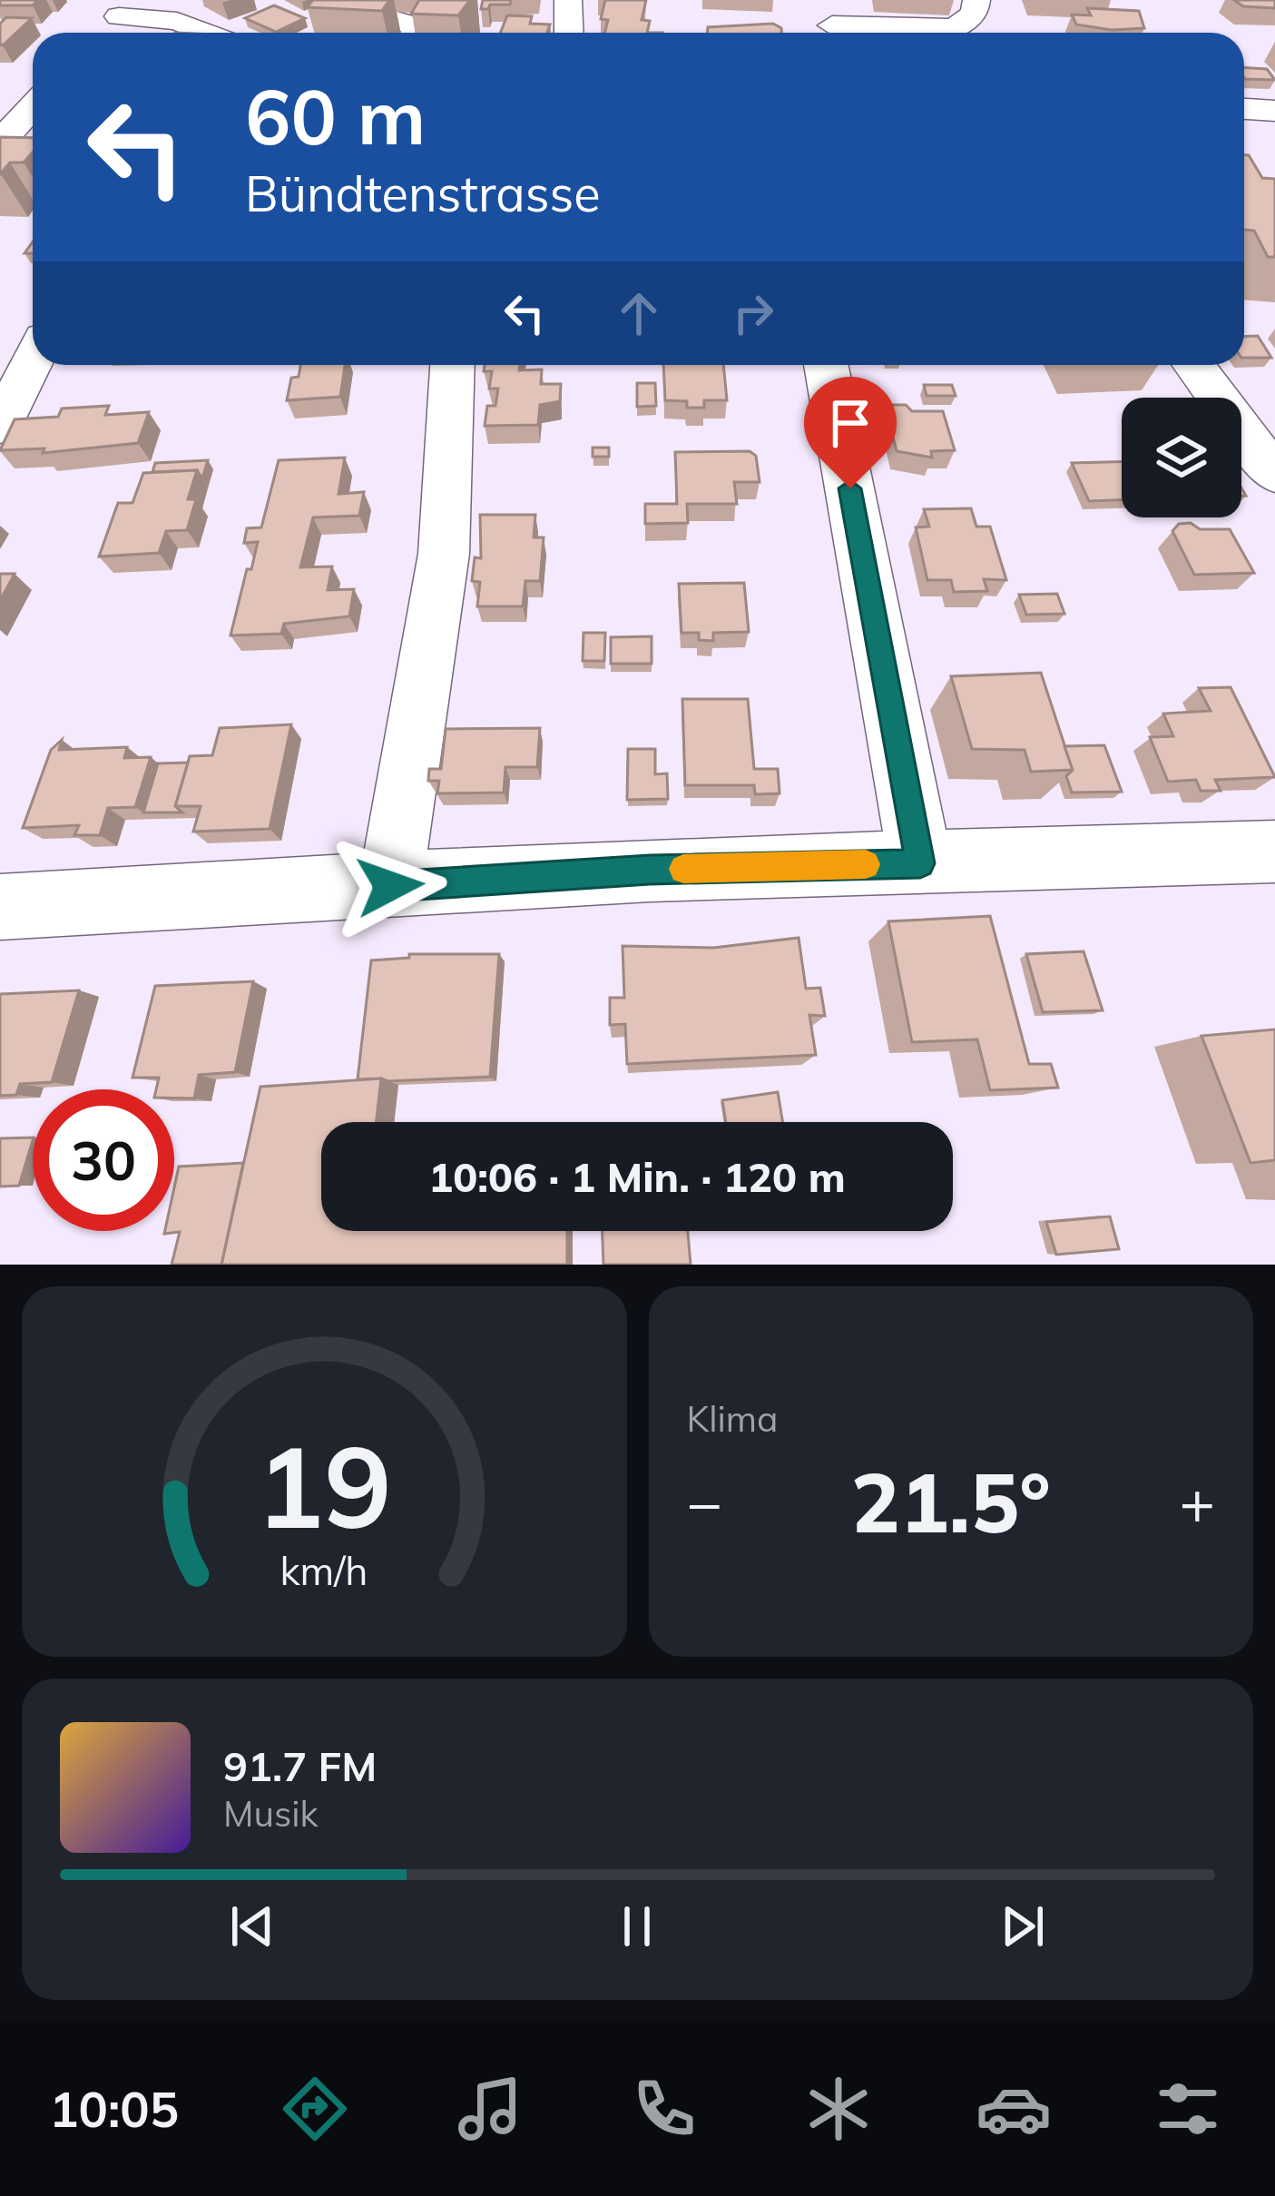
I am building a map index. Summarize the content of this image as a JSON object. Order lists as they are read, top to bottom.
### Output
{
  "page": {
    "turn": ["60 m", "Bündtenstrasse"],
    "limit": "30",
    "trip": "10:06 · 1 Min. · 120 m",
    "tile": "Klima",
    "heat": ["−", "21.5°", "+"],
    "song": ["91.7 FM", "Musik"],
    "tabs": "10:05",
    "gauge": ["19", "km/h"]
  }
}
